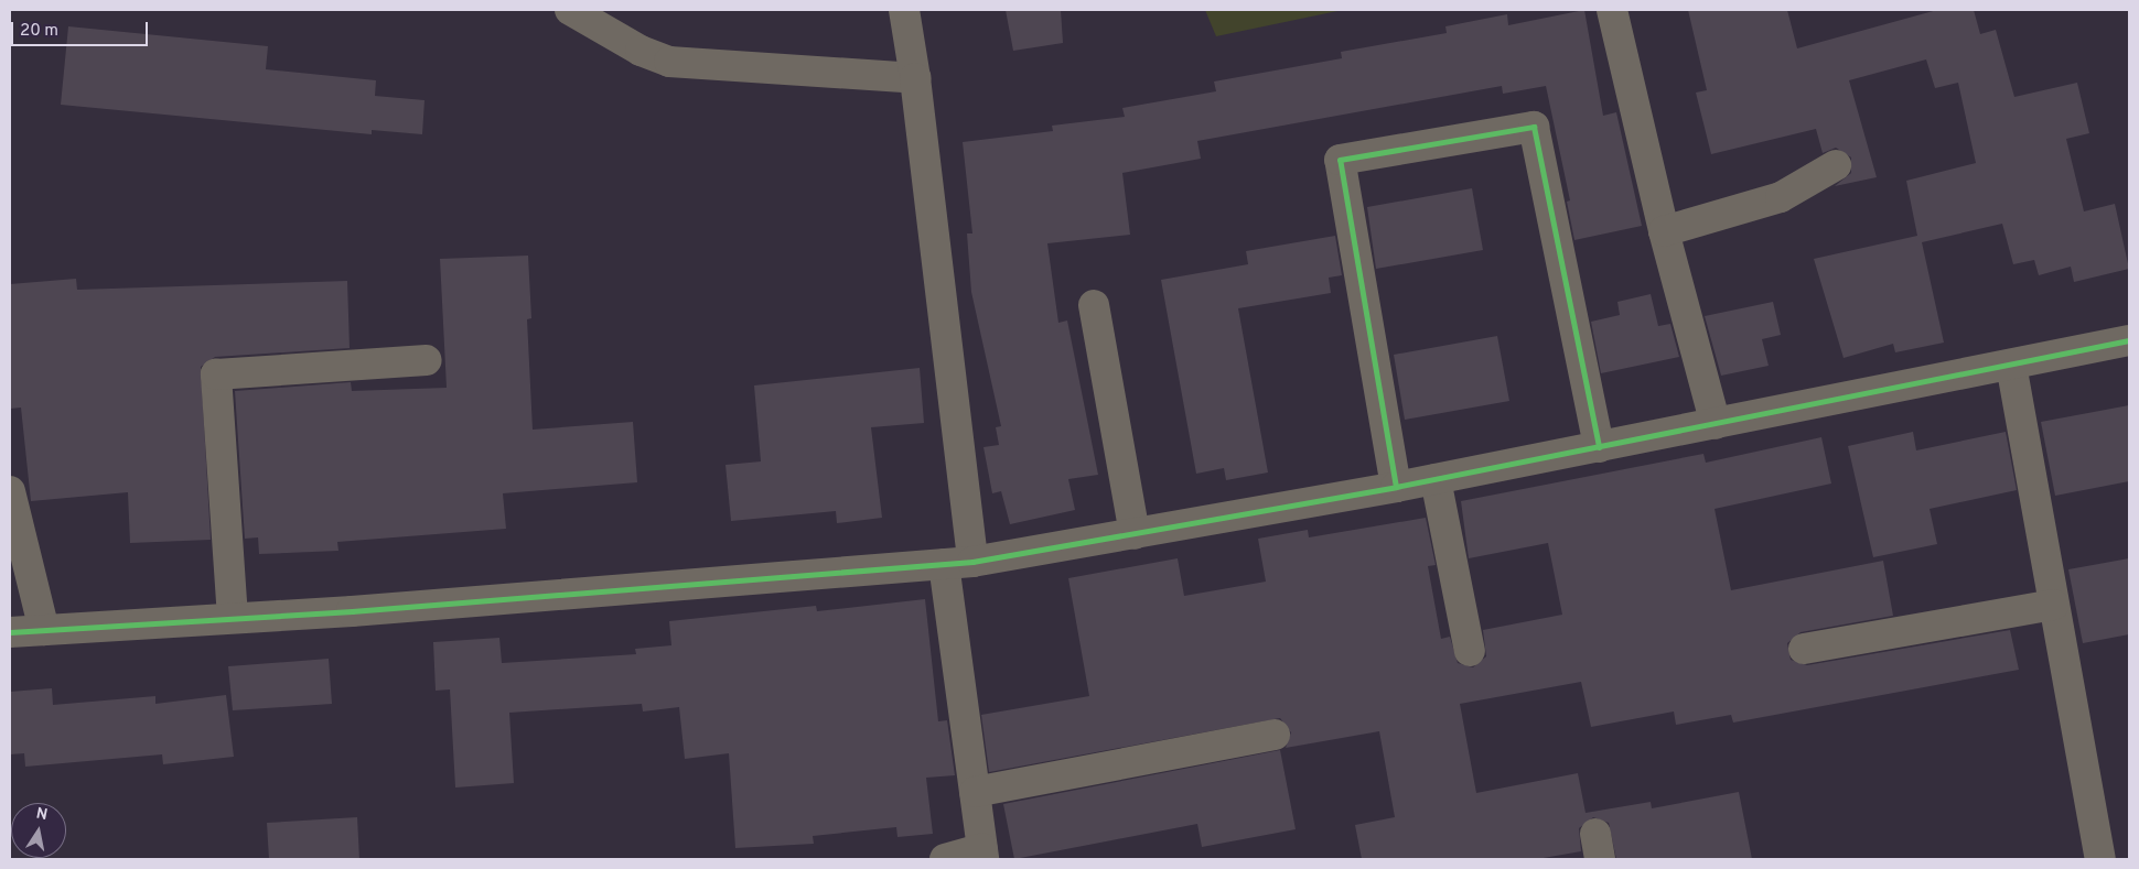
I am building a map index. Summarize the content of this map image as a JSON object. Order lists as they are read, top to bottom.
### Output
{
  "scale_bar": "20 m",
  "north": "top"
}
